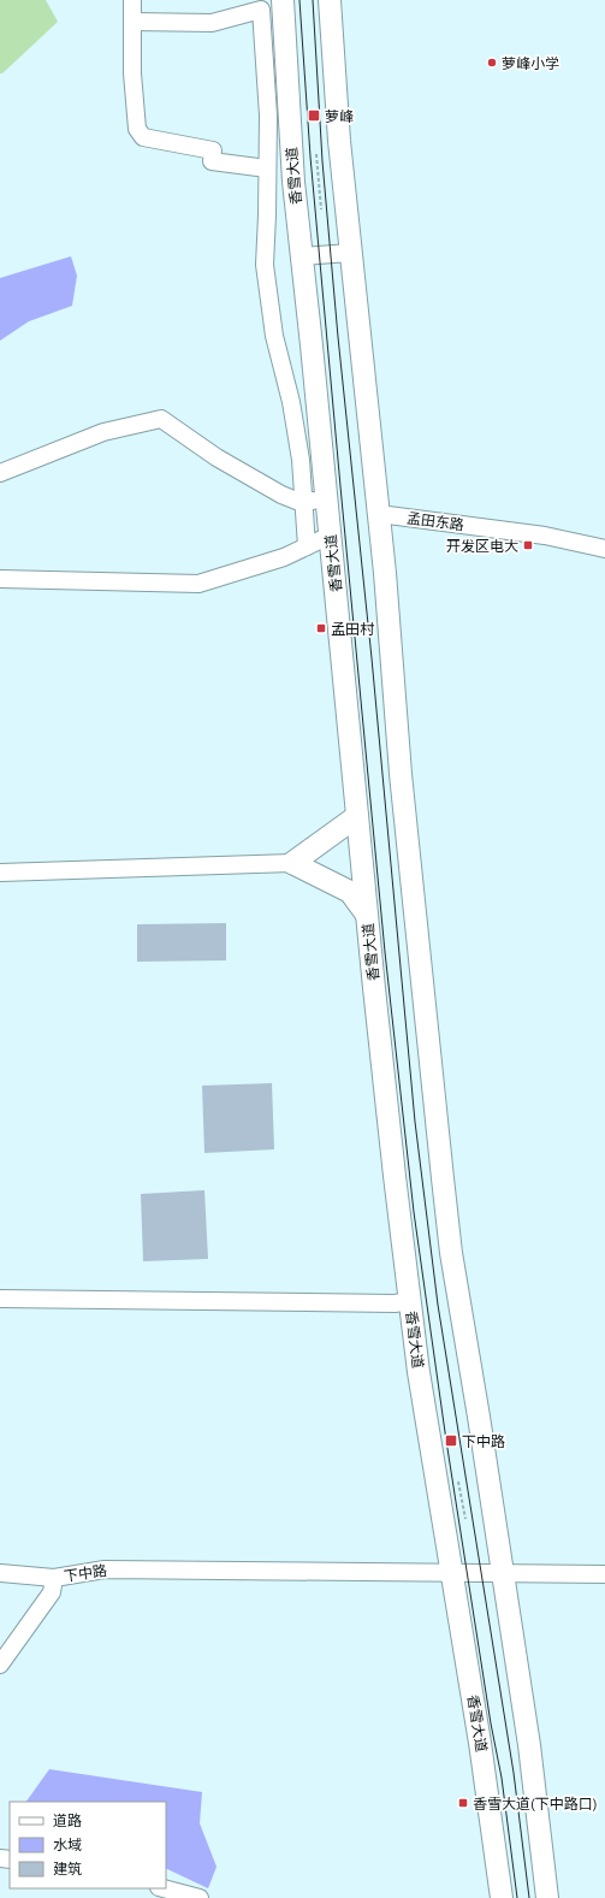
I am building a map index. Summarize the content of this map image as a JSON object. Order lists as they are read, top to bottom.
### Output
{
  "streets": {
    "main road": ["香雪大道"],
    "street": ["孟田东路", "下中路"]
  },
  "crossings": [
    ["香雪大道", "下中路"]
  ],
  "places": {
    "other": ["萝峰小学"],
    "transit": [
      "萝峰",
      "开发区电大",
      "孟田村",
      "下中路",
      "香雪大道(下中路口)"
    ]
  },
  "legend": ["道路", "水域", "建筑"]
}
